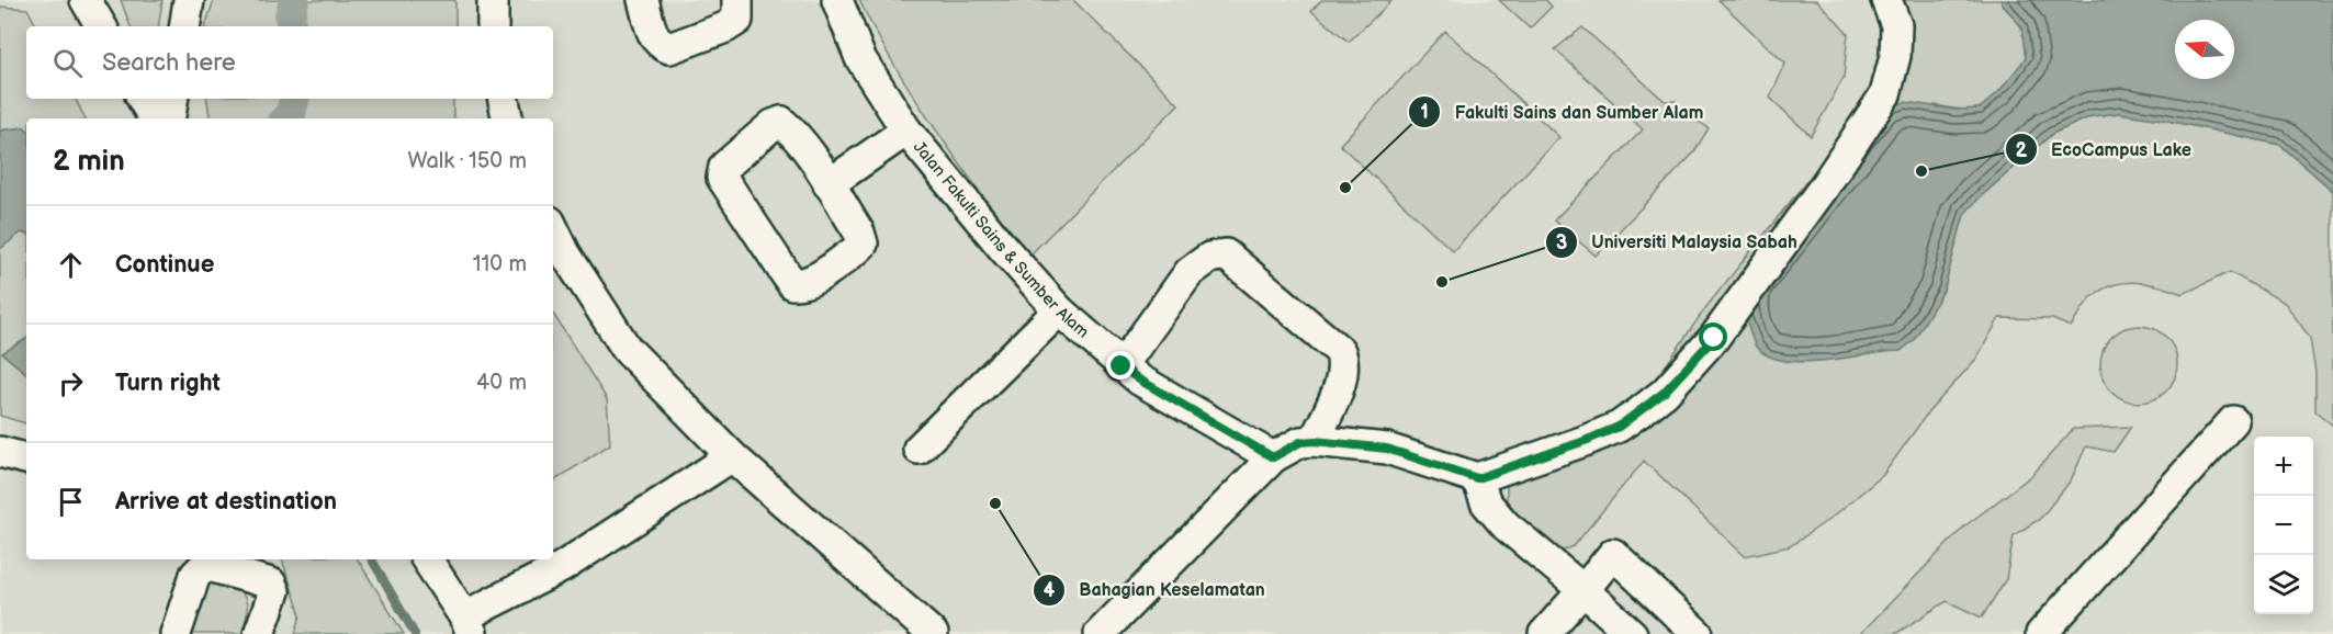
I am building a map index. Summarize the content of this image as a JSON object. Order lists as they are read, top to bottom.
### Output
{
  "streets": {
    "street": ["Jalan Fakulti Sains & Sumber Alam"]
  },
  "places": [
    "EcoCampus Lake",
    "Fakulti Sains dan Sumber Alam",
    "Universiti Malaysia Sabah",
    "Bahagian Keselamatan"
  ],
  "north": "left",
  "page": {
    "search": "Search here",
    "heading": ["2 min", "Walk · 150 m"],
    "list": [
      ["Continue", "110 m"],
      ["Turn right", "40 m"],
      "Arrive at destination"
    ],
    "map_buttons": ["+", "−"]
  }
}
